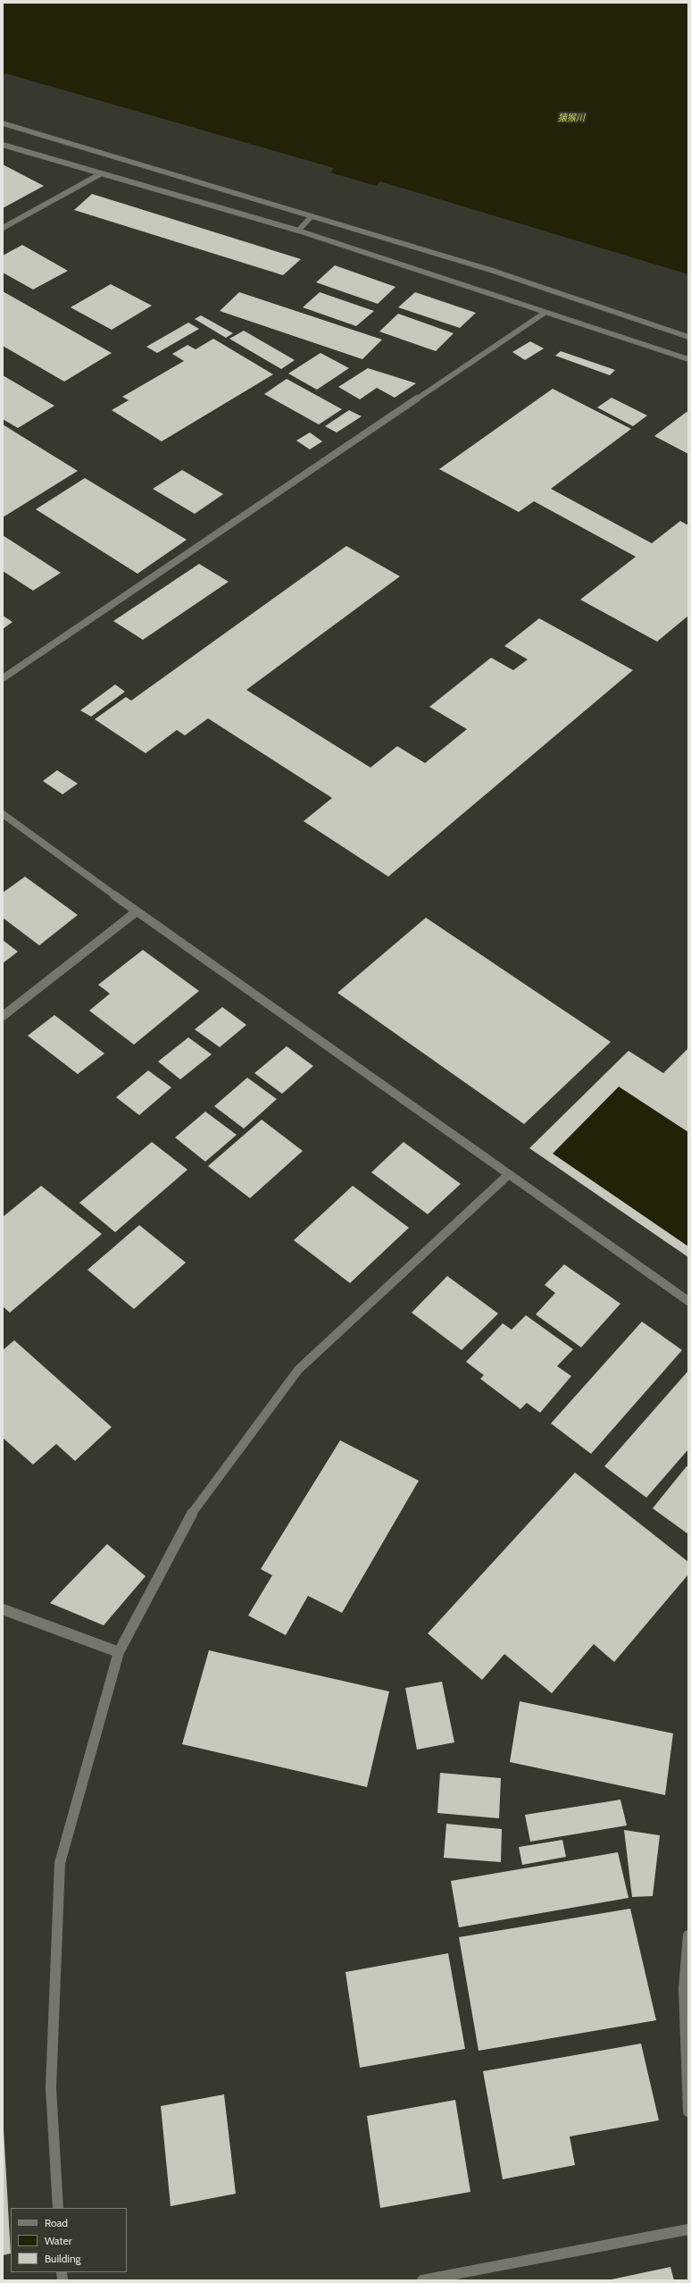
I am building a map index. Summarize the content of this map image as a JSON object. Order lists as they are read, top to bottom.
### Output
{
  "water": ["猿猴川"],
  "legend": ["Road", "Water", "Building"]
}
